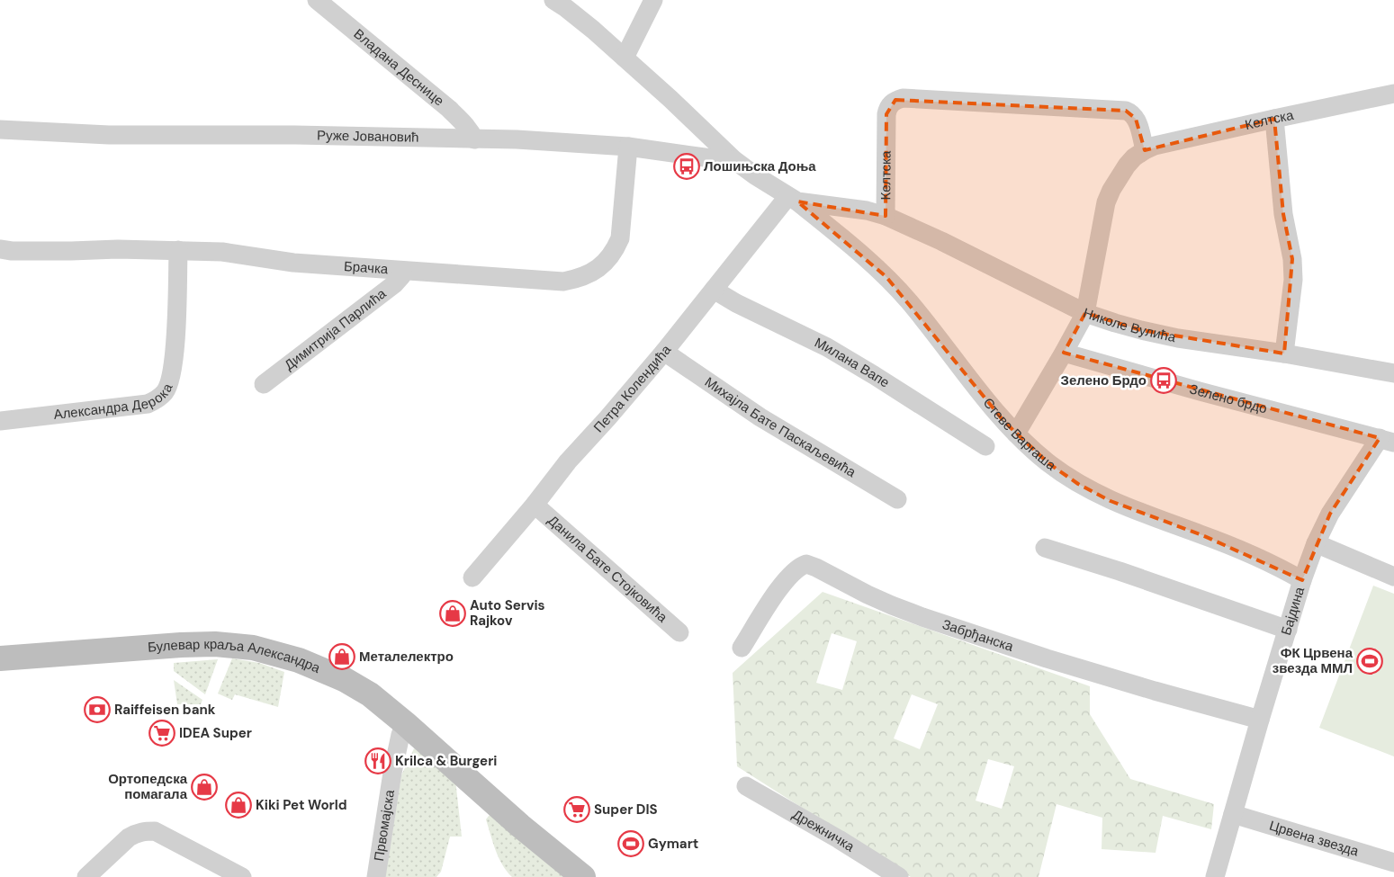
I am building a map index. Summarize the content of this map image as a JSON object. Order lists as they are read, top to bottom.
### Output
{
  "streets": {
    "main road": ["Булевар краља Александра"],
    "street": [
      "Владана Деснице",
      "Келтска",
      "Руже Јовановић",
      "Брачка",
      "Николе Вулића",
      "Димитрија Парлића",
      "Милана Вапе",
      "Петра Колендића",
      "Александра Дерока",
      "Зелено брдо",
      "Михајла Бате Паскаљевића",
      "Стеве Варгаша",
      "Данила Бате Стојковића",
      "Бајдина",
      "Забрђанска",
      "Првомајска",
      "Дрежничка",
      "Црвена звезда"
    ]
  },
  "crossings": [
    ["Владана Деснице", "Руже Јовановић"],
    ["Келтска", "Руже Јовановић"],
    ["Келтска", "Николе Вулића"],
    ["Келтска", "Петра Колендића"],
    ["Келтска", "Зелено брдо"],
    ["Келтска", "Стеве Варгаша"],
    ["Руже Јовановић", "Брачка"],
    ["Брачка", "Димитрија Парлића"],
    ["Брачка", "Александра Дерока"],
    ["Милана Вапе", "Петра Колендића"],
    ["Петра Колендића", "Михајла Бате Паскаљевића"],
    ["Петра Колендића", "Стеве Варгаша"],
    ["Петра Колендића", "Данила Бате Стојковића"],
    ["Зелено брдо", "Бајдина"],
    ["Стеве Варгаша", "Бајдина"],
    ["Бајдина", "Забрђанска"],
    ["Бајдина", "Црвена звезда"],
    ["Булевар краља Александра", "Првомајска"]
  ],
  "places": {
    "bus stop": ["Лошињска Доња", "Зелено Брдо"],
    "shop": [
      "Auto Servis Rajkov",
      "Металелектро",
      "Ортопедска помагала",
      "Kiki Pet World"
    ],
    "sports": ["ФК Црвена звезда ММЛ", "Gymart"],
    "bank": ["Raiffeisen bank"],
    "supermarket": ["IDEA Super", "Super DIS"],
    "restaurant": ["Krilca & Burgeri"]
  }
}
